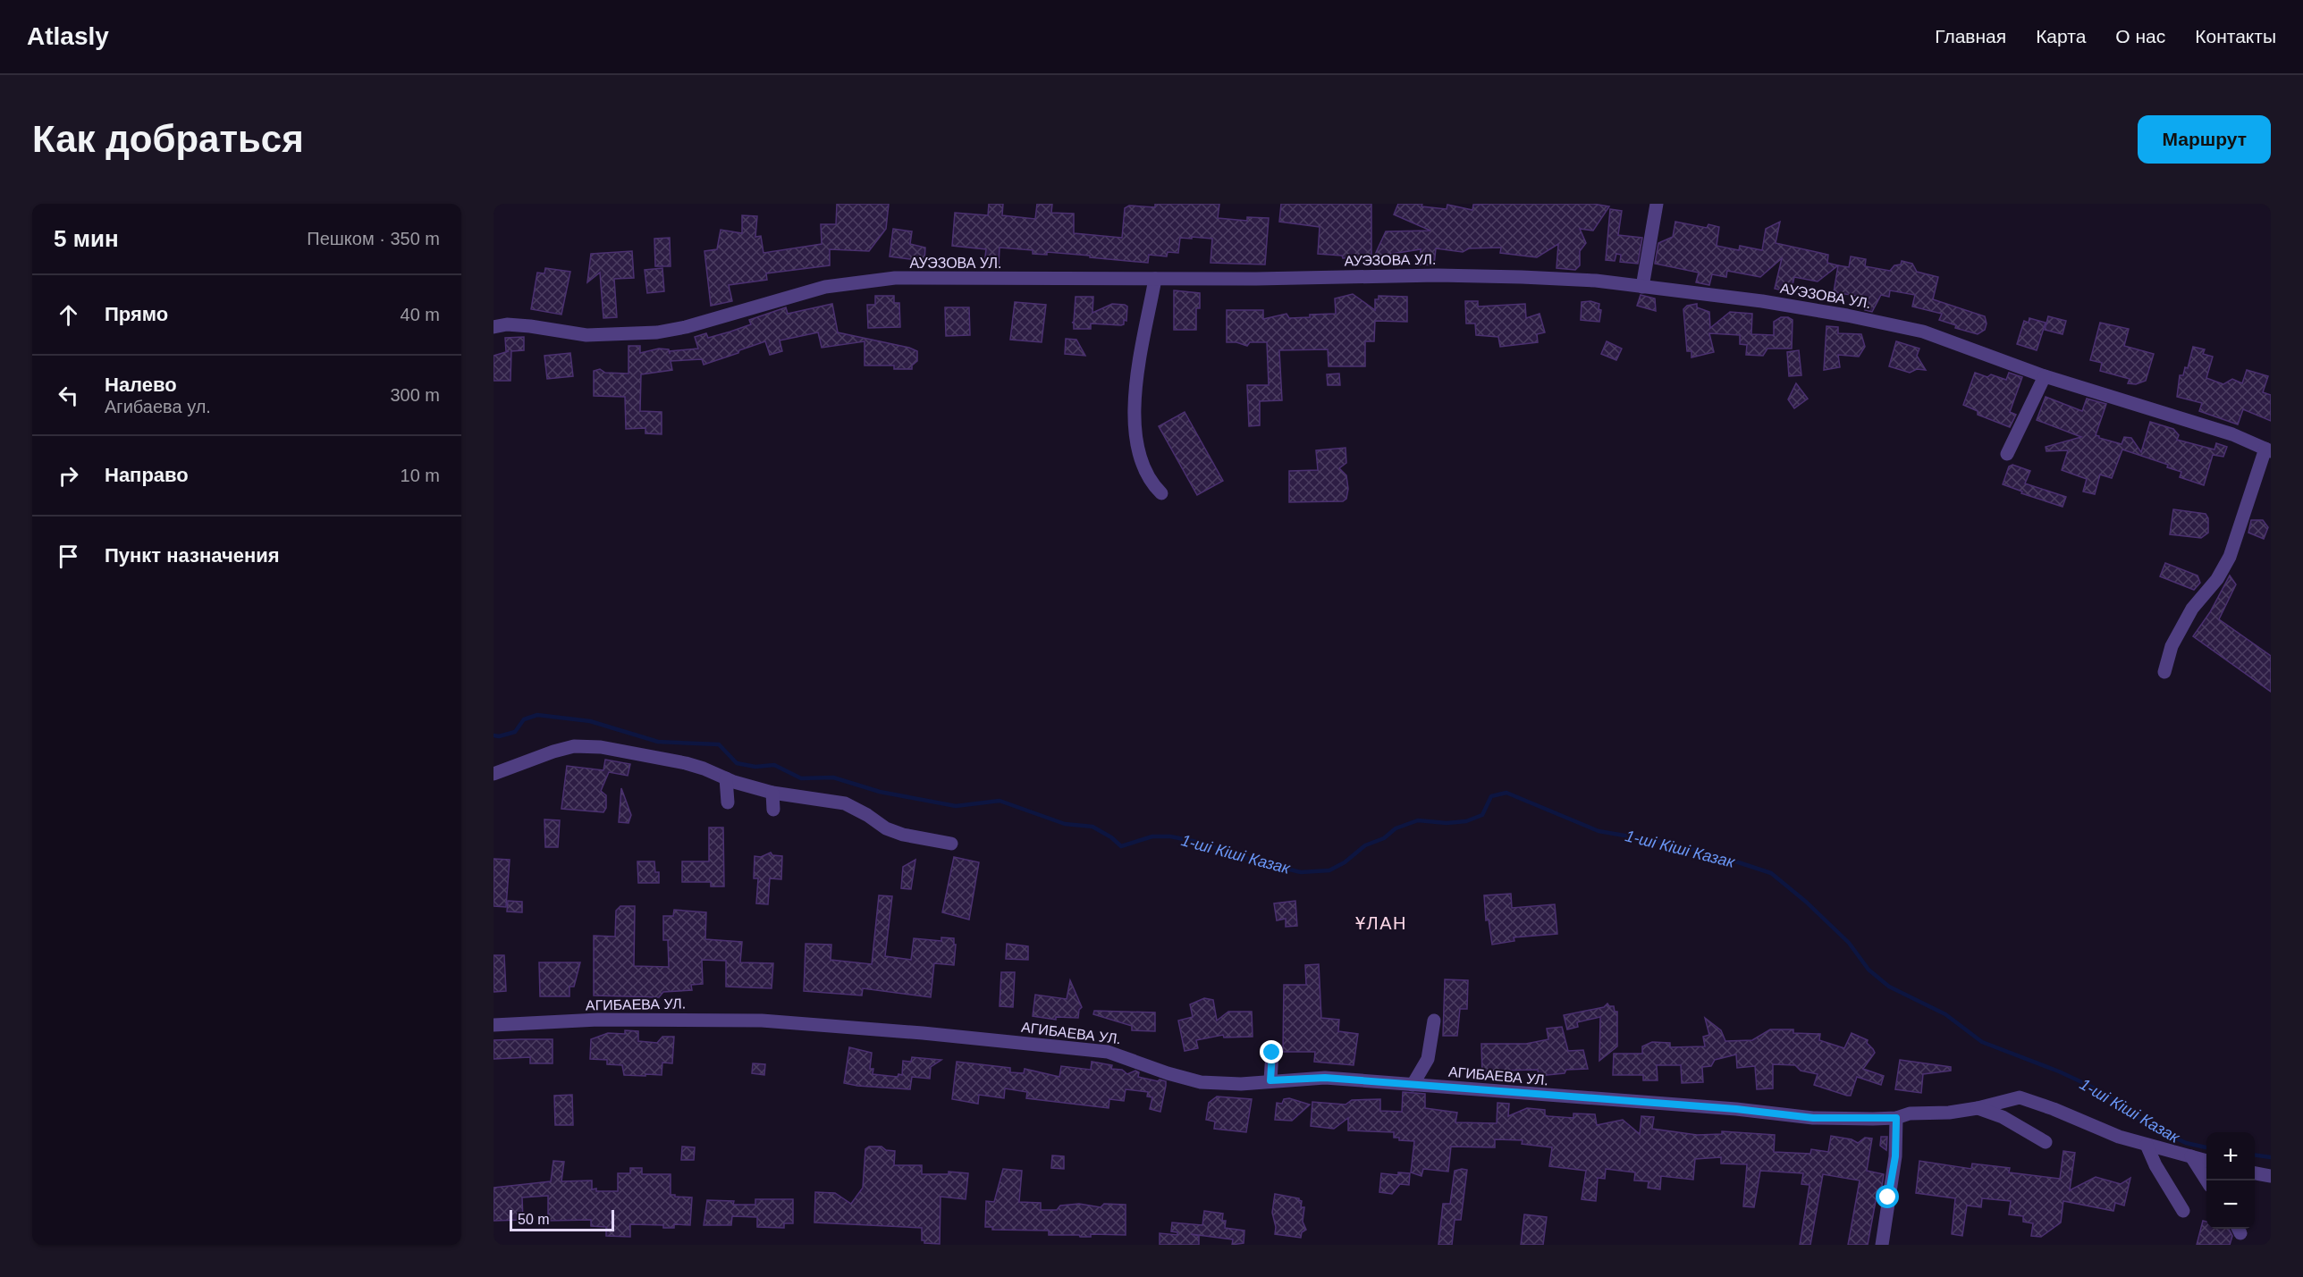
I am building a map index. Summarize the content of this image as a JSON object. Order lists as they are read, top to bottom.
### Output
{
  "streets": {
    "street": ["АУЭЗОВА УЛ.", "АГИБАЕВА УЛ."]
  },
  "districts": ["ҰЛАН"],
  "water": ["1-ші Кіші Казак"],
  "scale_bar": "50 m",
  "page": {
    "header": "Atlasly",
    "nav": [
      "Главная",
      "Карта",
      "О нас",
      "Контакты"
    ],
    "buttons": "Маршрут",
    "title": "Как добраться",
    "heading": ["5 мин", "Пешком · 350 m"],
    "list": [
      ["Прямо", "40 m"],
      ["Налево", "Агибаева ул.", "300 m"],
      ["Направо", "10 m"],
      "Пункт назначения"
    ],
    "map_buttons": ["+", "−"],
    "scale": "50 m"
  }
}
